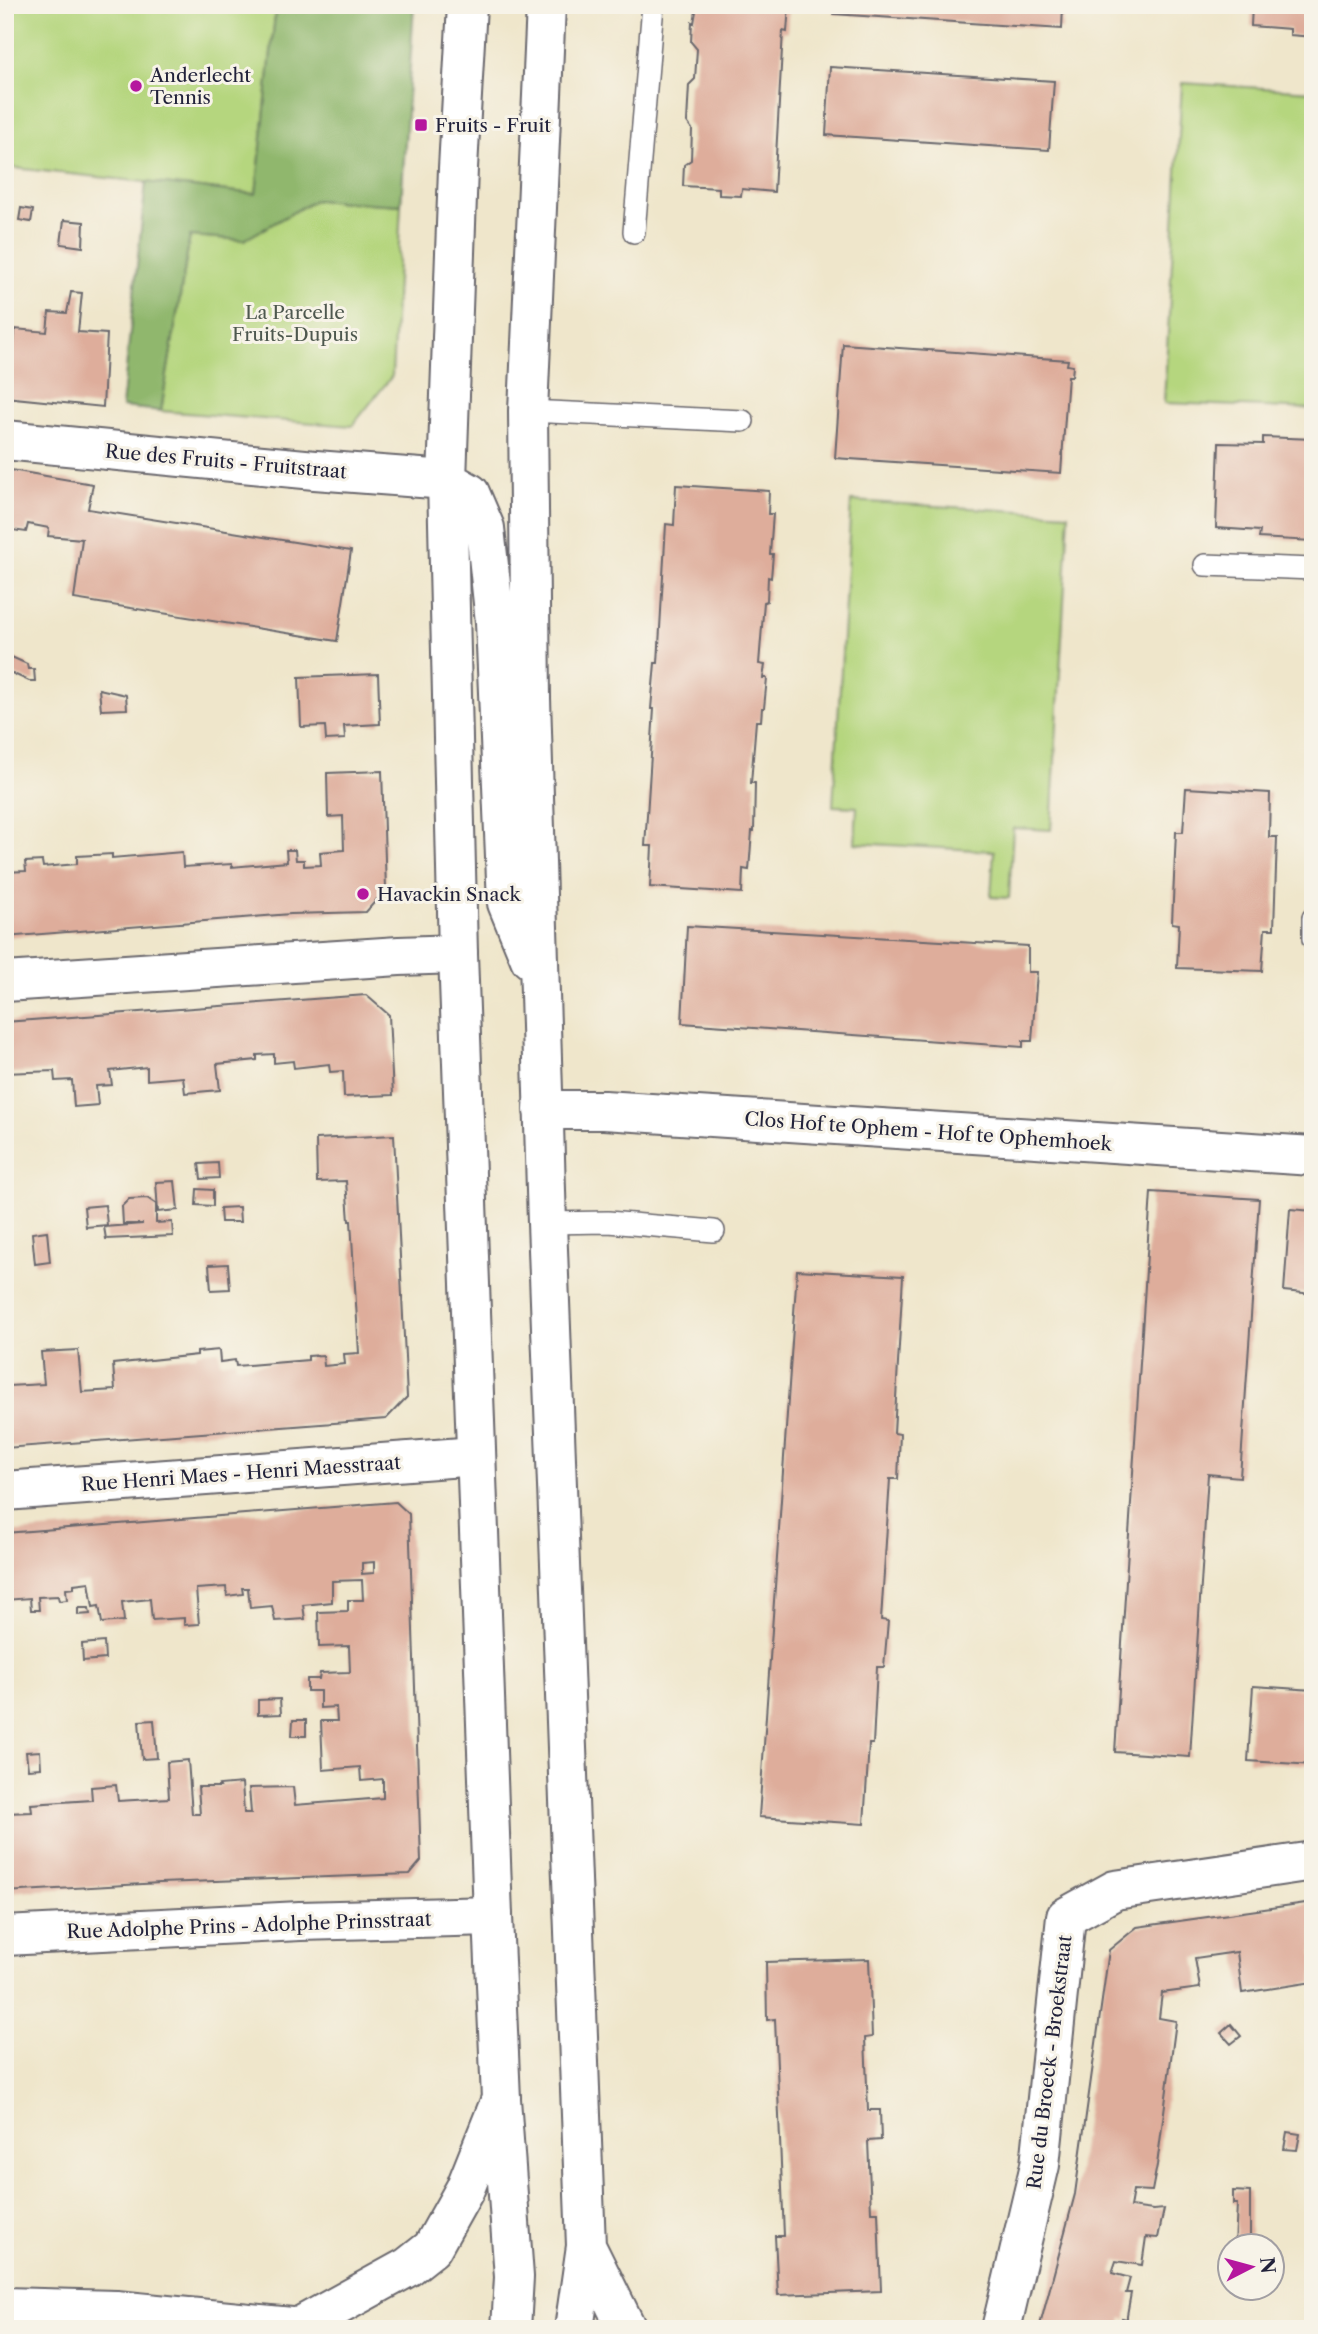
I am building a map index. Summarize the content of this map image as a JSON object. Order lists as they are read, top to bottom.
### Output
{
  "streets": {
    "main road": [
      "Rue des Fruits - Fruitstraat",
      "Clos Hof te Ophem - Hof te Ophemhoek",
      "Rue Henri Maes - Henri Maesstraat",
      "Rue Adolphe Prins - Adolphe Prinsstraat",
      "Rue du Broeck - Broekstraat"
    ]
  },
  "parks": ["La Parcelle Fruits-Dupuis"],
  "places": {
    "other": ["Anderlecht Tennis", "Havackin Snack"],
    "transit": ["Fruits - Fruit"]
  },
  "north": "right"
}
